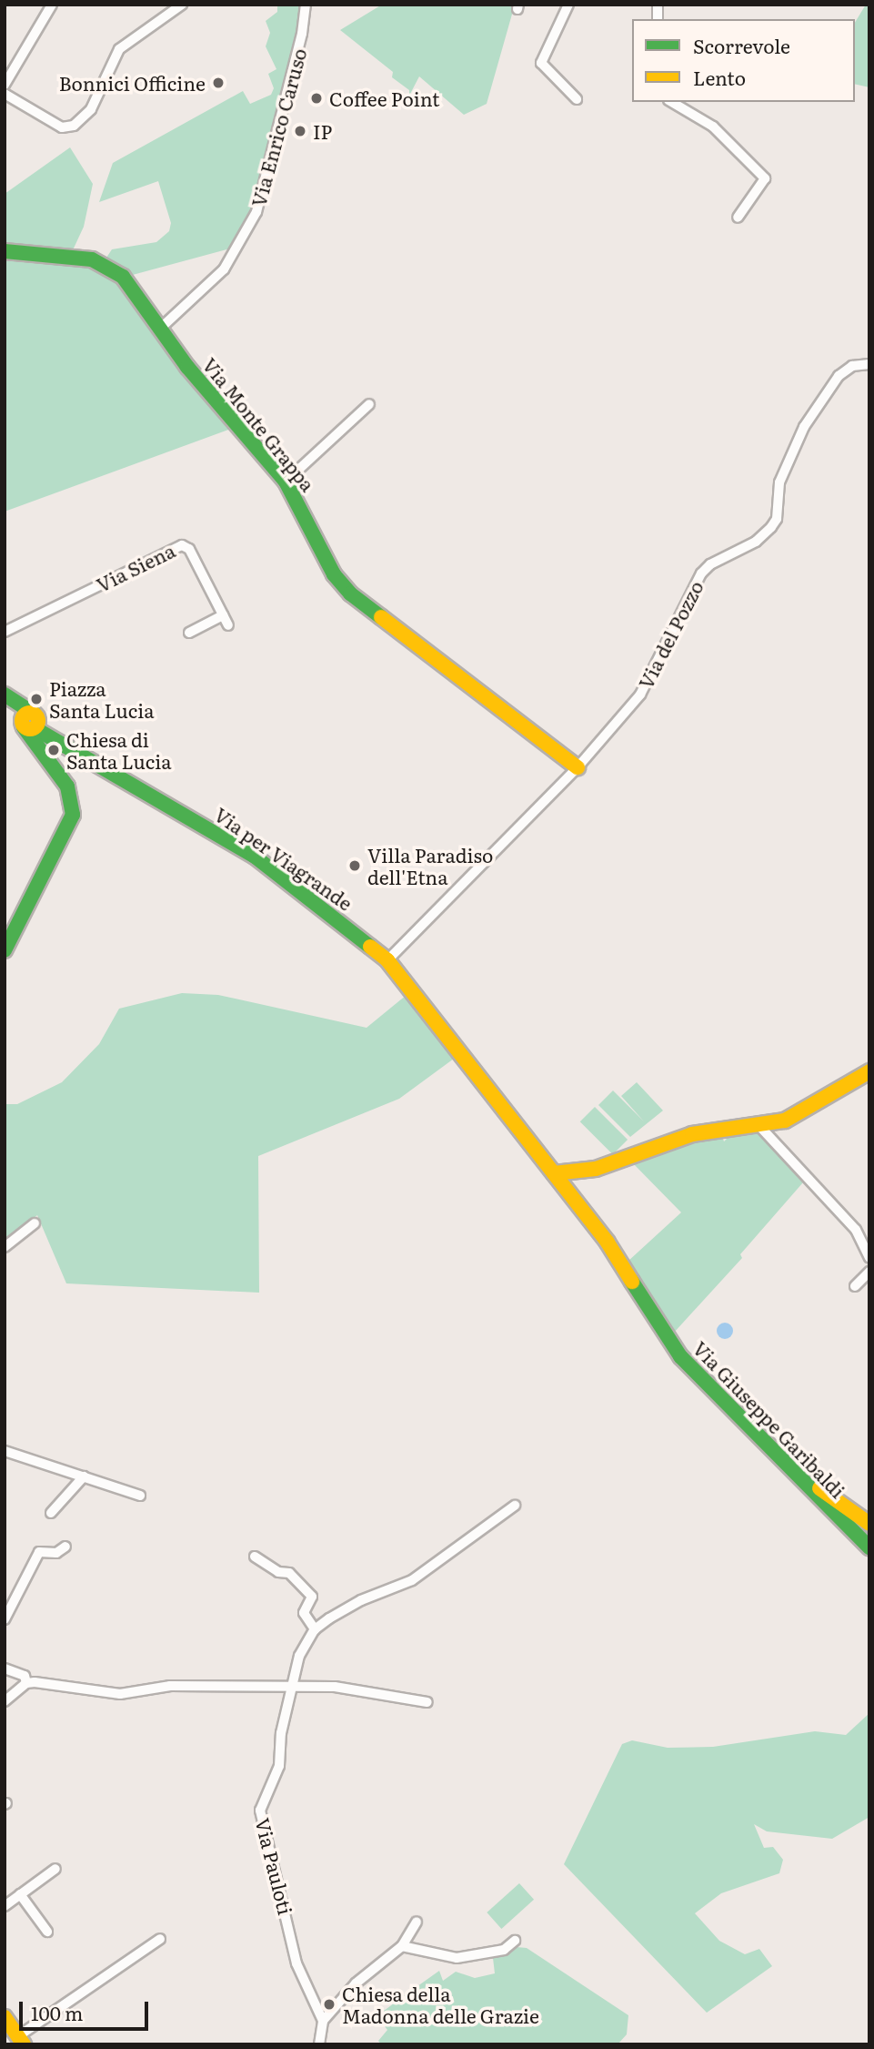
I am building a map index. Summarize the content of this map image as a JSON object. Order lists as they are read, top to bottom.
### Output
{
  "streets": {
    "main road": ["Via Monte Grappa", "Via per Viagrande", "Via Giuseppe Garibaldi"],
    "street": [
      "Via Enrico Caruso",
      "Via Siena",
      "Via del Pozzo",
      "Via Pauloti"
    ]
  },
  "crossings": [
    ["Via Enrico Caruso", "Via Monte Grappa"],
    ["Via Monte Grappa", "Via del Pozzo"],
    ["Via del Pozzo", "Via per Viagrande"],
    ["Via per Viagrande", "Via Giuseppe Garibaldi"]
  ],
  "places": [
    "Bonnici Officine",
    "Coffee Point",
    "IP",
    "Piazza Santa Lucia",
    "Chiesa di Santa Lucia",
    "Villa Paradiso dell'Etna",
    "Chiesa della Madonna delle Grazie"
  ],
  "legend": ["Scorrevole", "Lento"],
  "scale_bar": "100 m"
}
